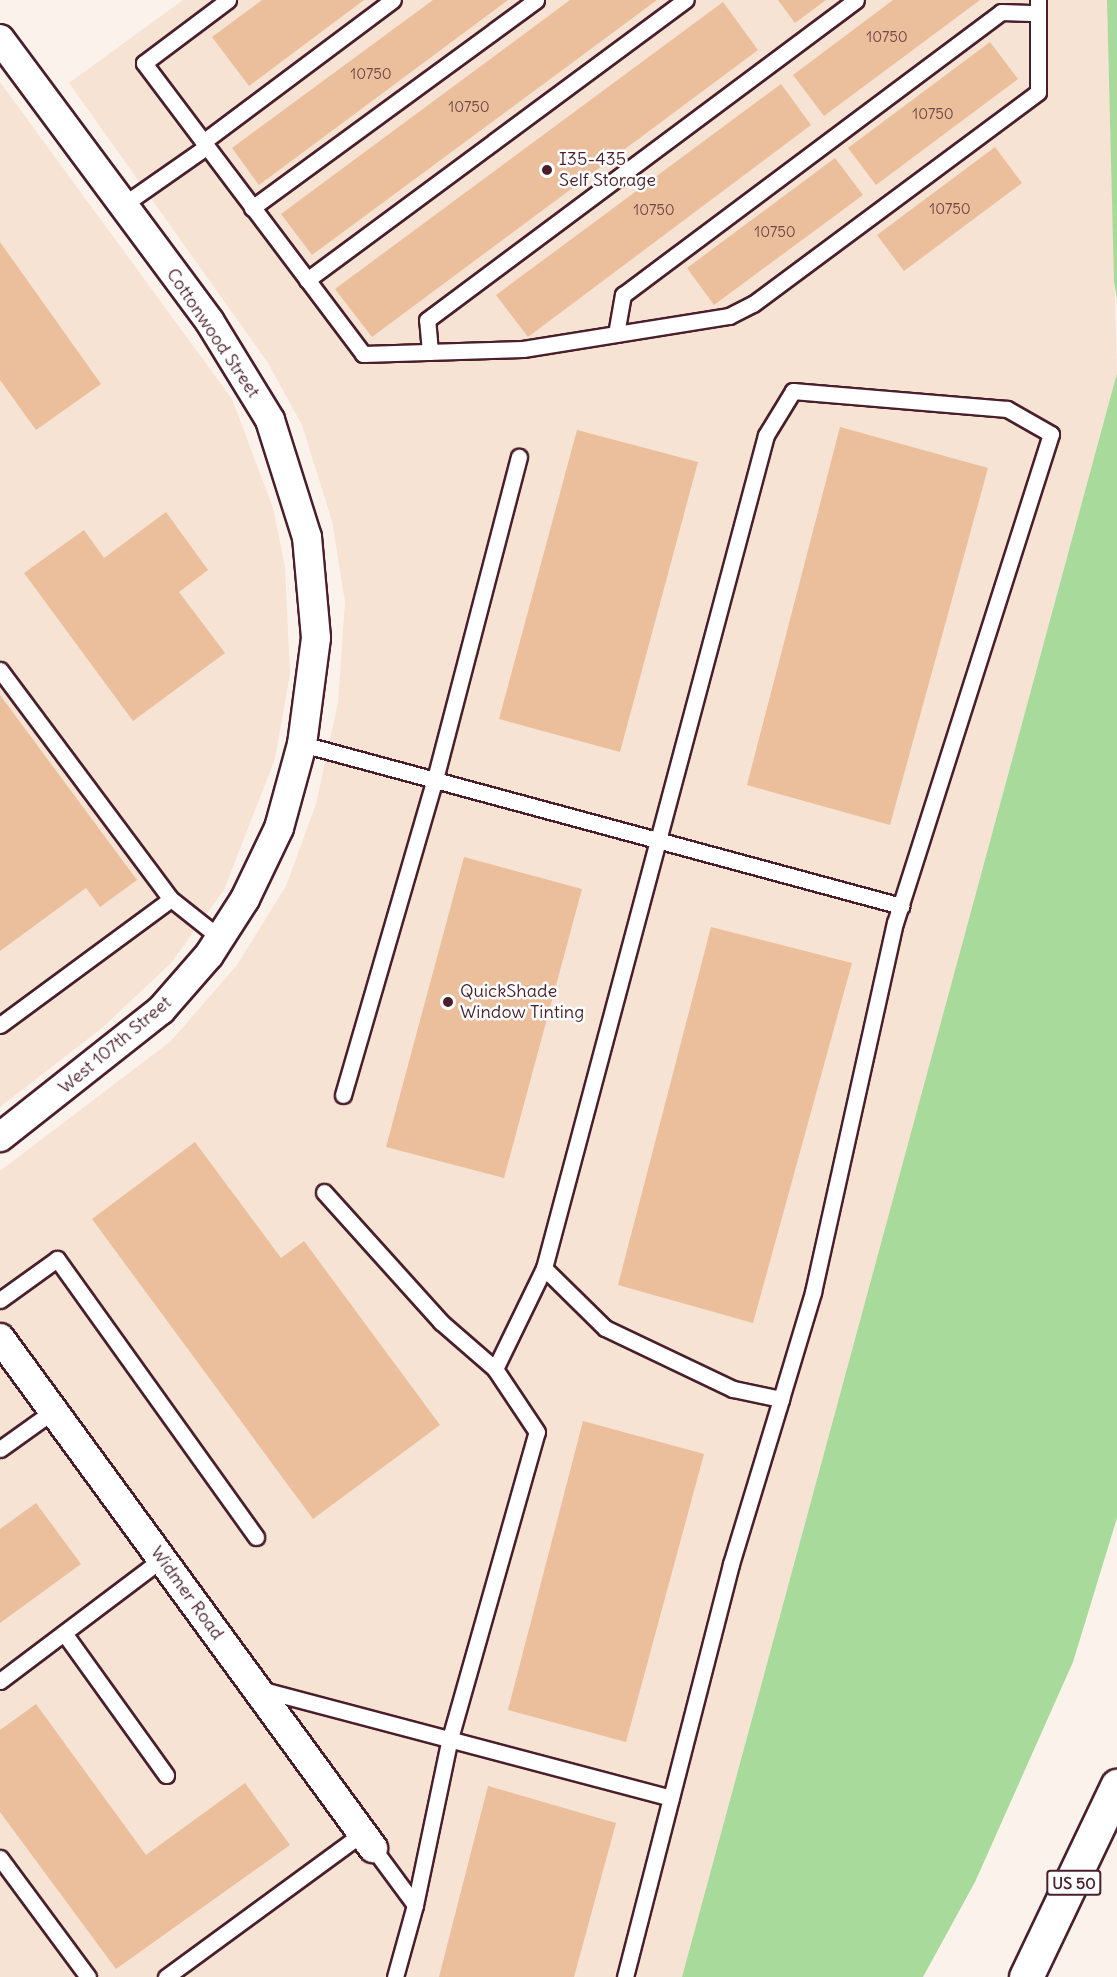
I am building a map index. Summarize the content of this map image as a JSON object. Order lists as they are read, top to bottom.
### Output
{
  "streets": {
    "highway": ["US 50"],
    "street": ["Cottonwood Street", "West 107th Street", "Widmer Road"]
  },
  "crossings": [
    ["Cottonwood Street", "West 107th Street"]
  ],
  "places": ["I35-435 Self Storage", "QuickShade Window Tinting"],
  "house_numbers": [
    "10750",
    "10750",
    "10750",
    "10750",
    "10750",
    "10750",
    "10750"
  ]
}
